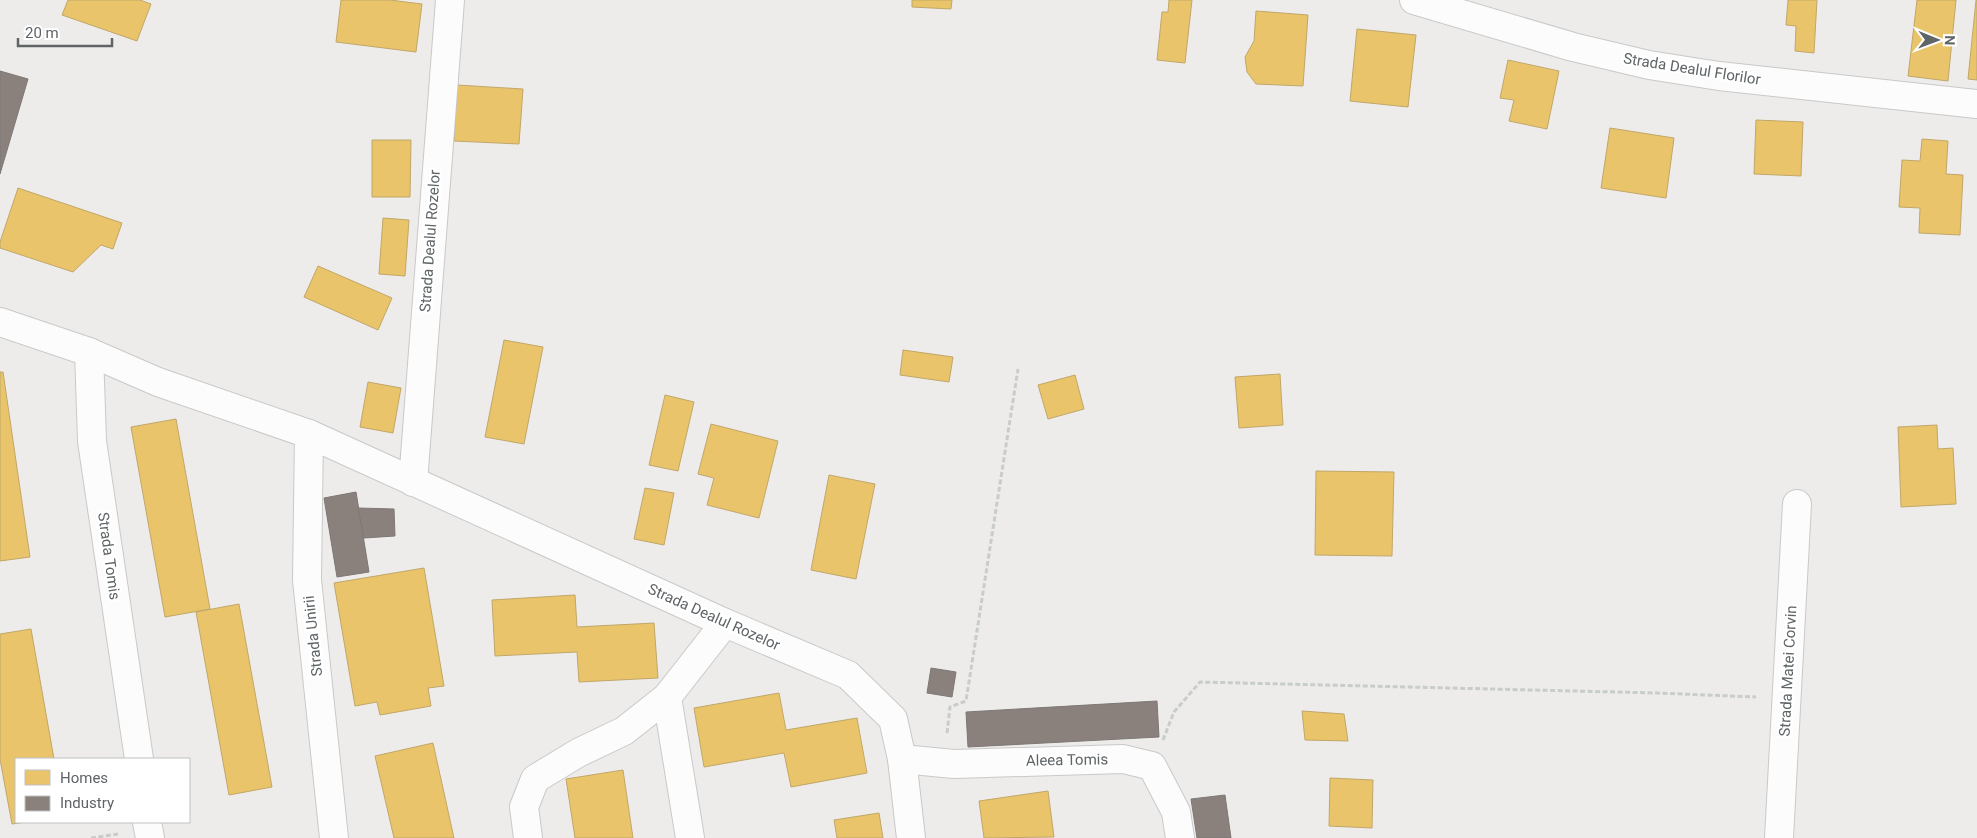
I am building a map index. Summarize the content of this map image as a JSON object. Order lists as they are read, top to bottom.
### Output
{
  "streets": {
    "street": [
      "Strada Dealul Florilor",
      "Strada Dealul Rozelor",
      "Strada Tomis",
      "Strada Unirii",
      "Strada Matei Corvin",
      "Aleea Tomis"
    ]
  },
  "crossings": [
    ["Strada Dealul Rozelor", "Strada Tomis"],
    ["Strada Dealul Rozelor", "Strada Unirii"],
    ["Strada Dealul Rozelor", "Aleea Tomis"]
  ],
  "legend": ["Homes", "Industry"],
  "scale_bar": "20 m",
  "north": "right"
}
